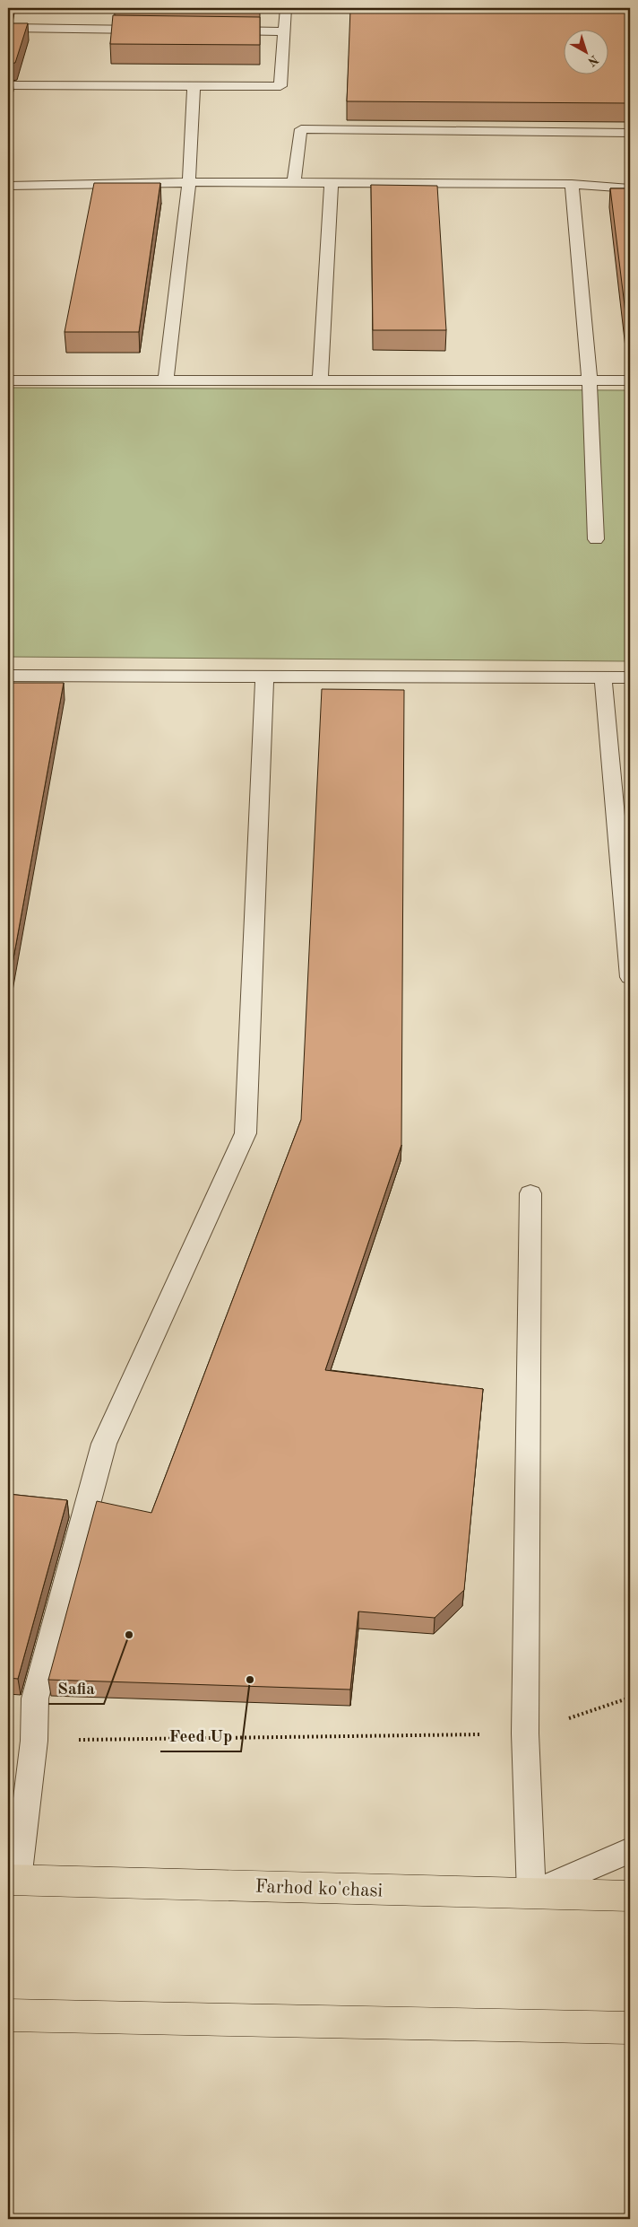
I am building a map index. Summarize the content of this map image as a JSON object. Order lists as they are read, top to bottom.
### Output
{
  "streets": {
    "main road": ["Farhod ko'chasi"]
  },
  "places": ["Safia", "Feed Up"],
  "north": "bottom right"
}
